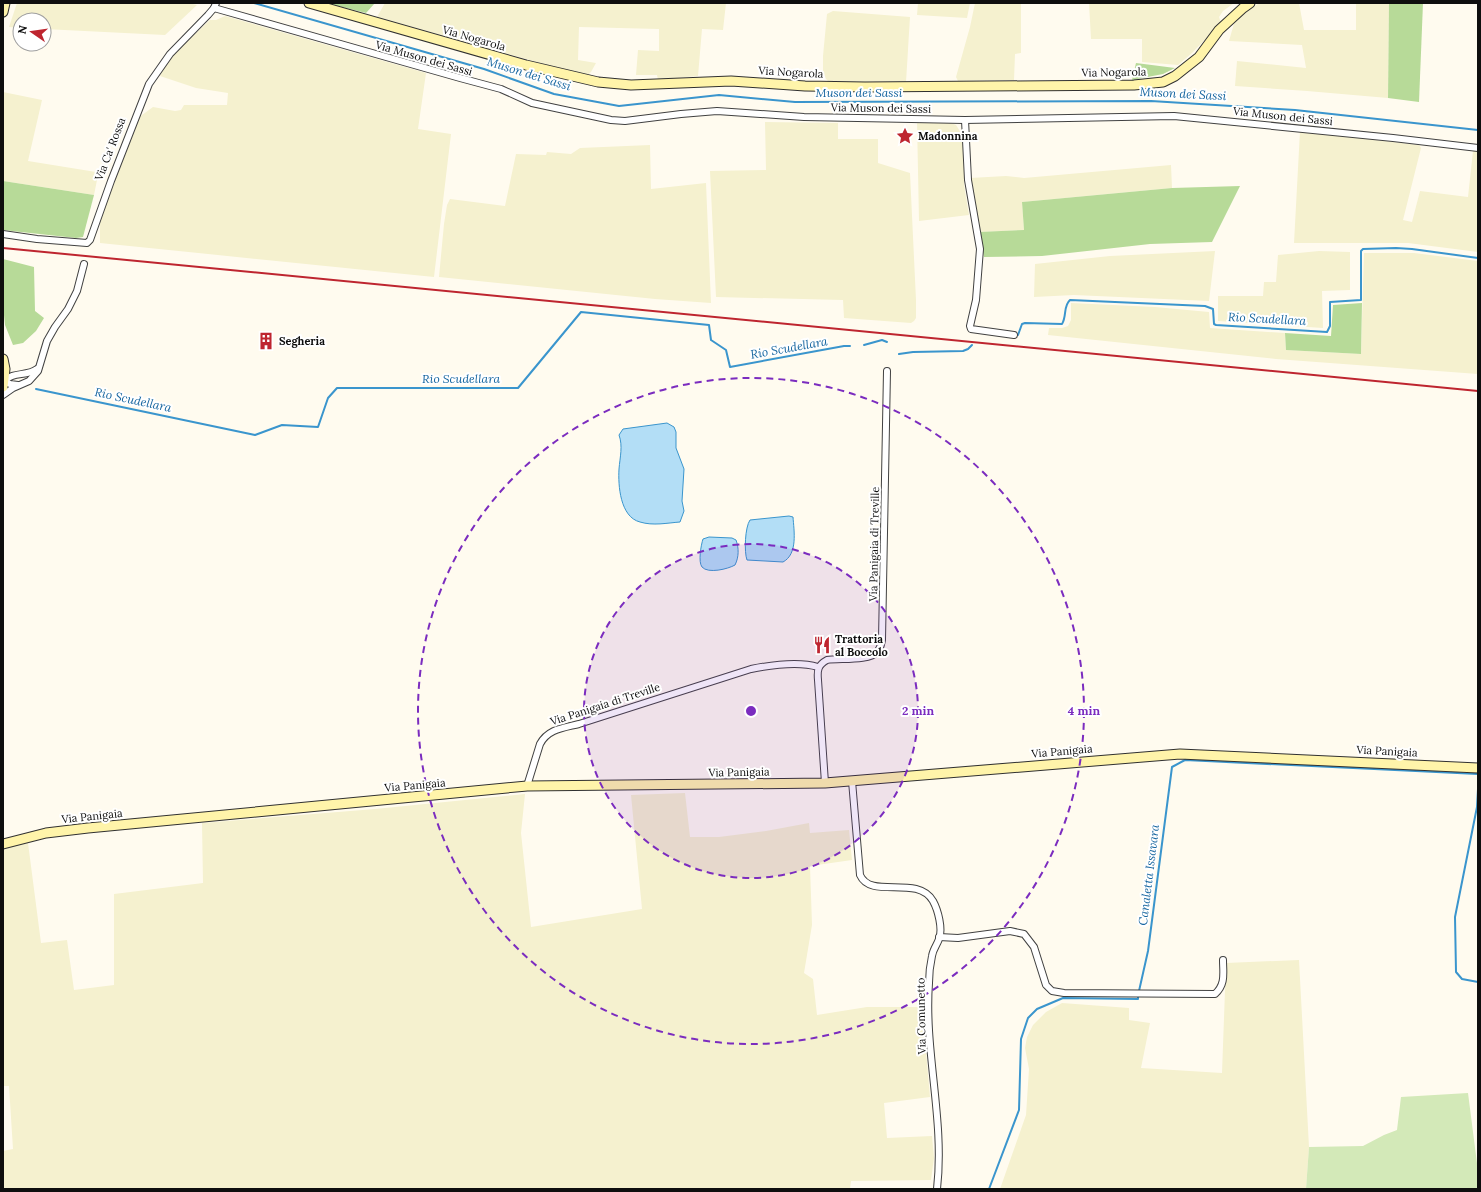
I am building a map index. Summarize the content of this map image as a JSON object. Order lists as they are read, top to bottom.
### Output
{
  "streets": {
    "street": [
      "Via Nogarola",
      "Via Muson dei Sassi",
      "Via Ca' Rossa",
      "Via Panigaia di Treville",
      "Via Panigaia",
      "Via Comunetto"
    ]
  },
  "crossings": [
    ["Via Muson dei Sassi", "Via Ca' Rossa"],
    ["Via Panigaia di Treville", "Via Panigaia"],
    ["Via Panigaia", "Via Comunetto"]
  ],
  "water": ["Muson dei Sassi", "Rio Scudellara", "Canaletta Issavara"],
  "places": {
    "place": ["Madonnina"],
    "building": ["Segheria"],
    "restaurant": ["Trattoria al Boccolo"]
  },
  "north": "left",
  "rings": ["2 min", "4 min"]
}
